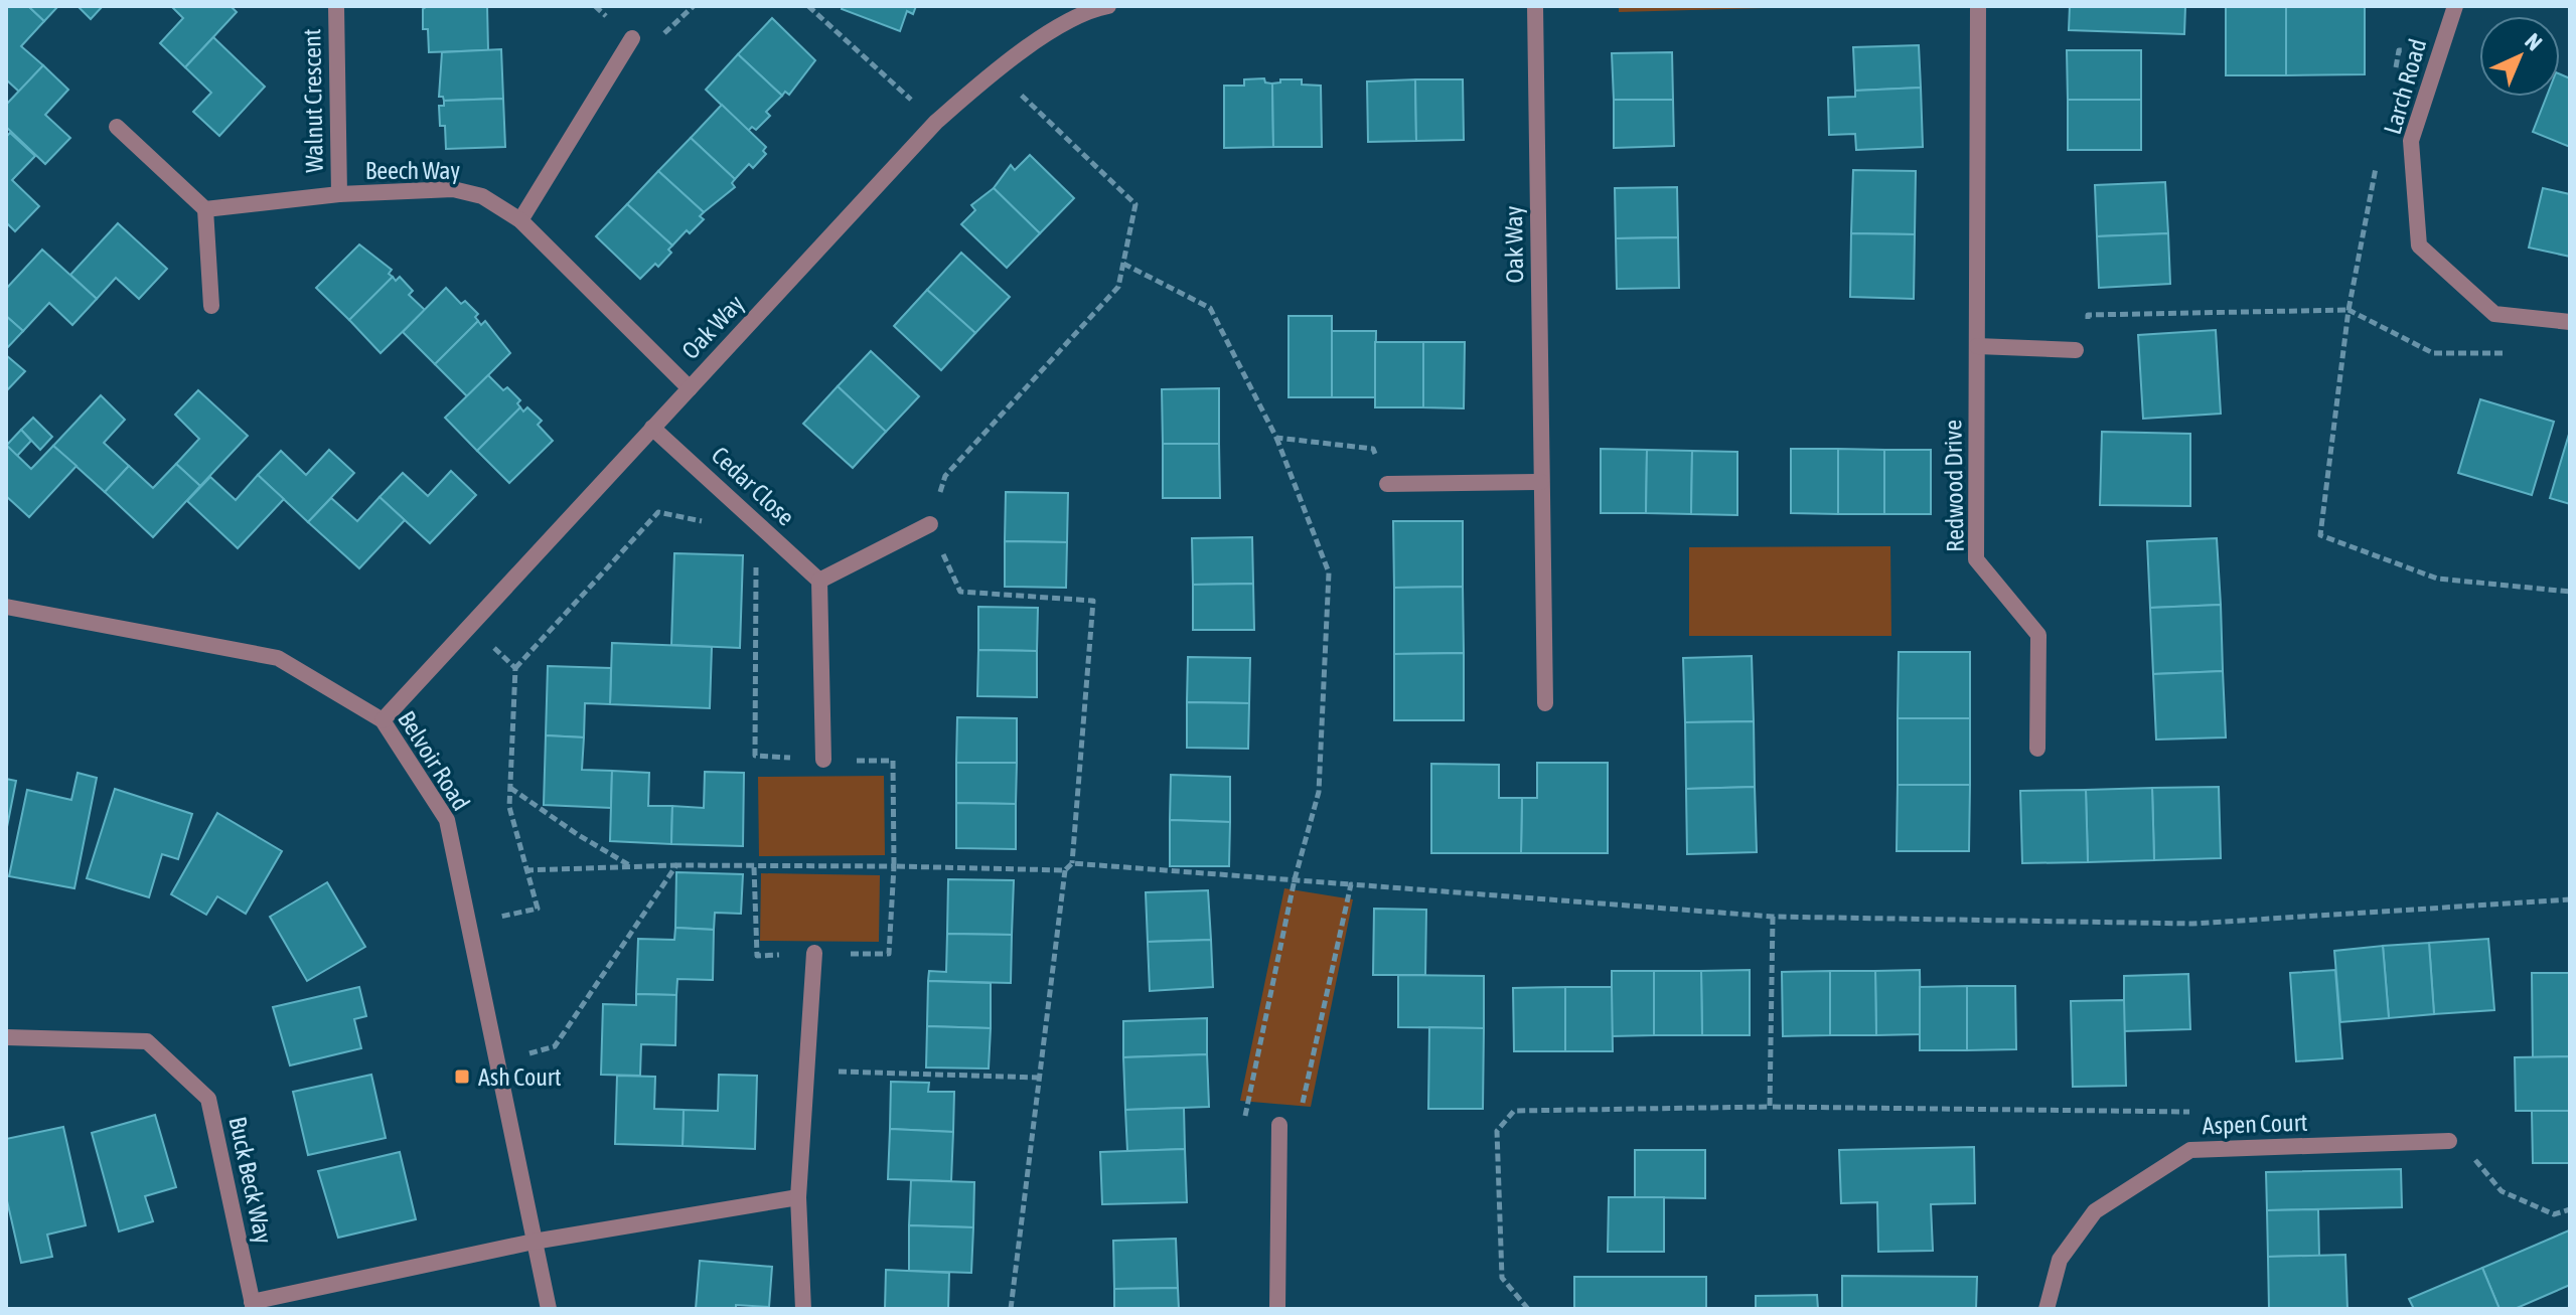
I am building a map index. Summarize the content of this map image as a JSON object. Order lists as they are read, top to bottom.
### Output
{
  "streets": {
    "street": [
      "Larch Road",
      "Walnut Crescent",
      "Beech Way",
      "Oak Way",
      "Cedar Close",
      "Redwood Drive",
      "Belvoir Road",
      "Aspen Court",
      "Buck Beck Way"
    ]
  },
  "crossings": [
    ["Walnut Crescent", "Beech Way"],
    ["Beech Way", "Oak Way"],
    ["Oak Way", "Cedar Close"],
    ["Oak Way", "Belvoir Road"],
    ["Belvoir Road", "Buck Beck Way"]
  ],
  "places": {
    "transit": ["Ash Court"]
  },
  "north": "top right"
}
